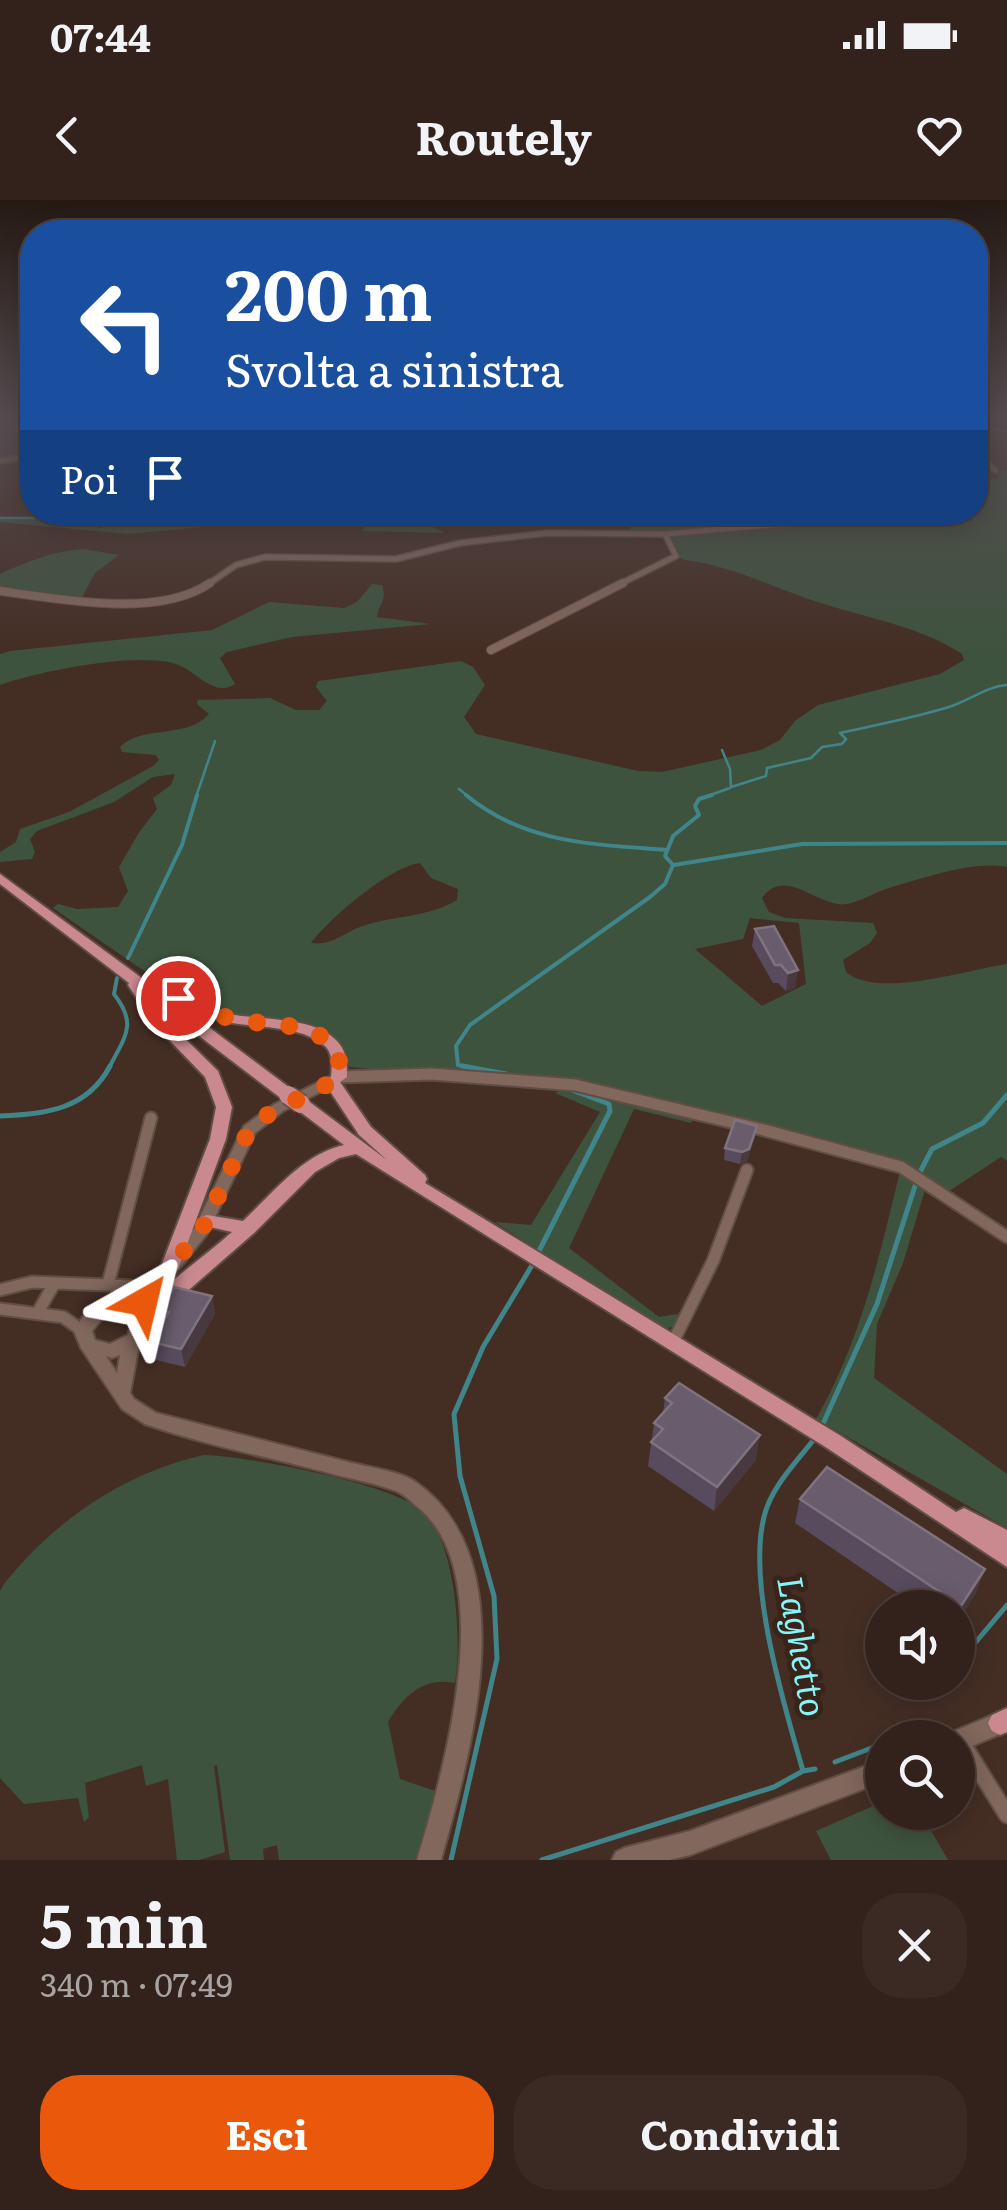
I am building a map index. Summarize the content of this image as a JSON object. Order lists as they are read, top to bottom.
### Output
{
  "water": ["Laghetto"],
  "page": {
    "status": "07:44",
    "header": "Routely",
    "turn": ["200 m", "Svolta a sinistra"],
    "then": "Poi",
    "heading": ["5 min", "340 m · 07:49"],
    "buttons": ["Esci", "Condividi"]
  }
}
